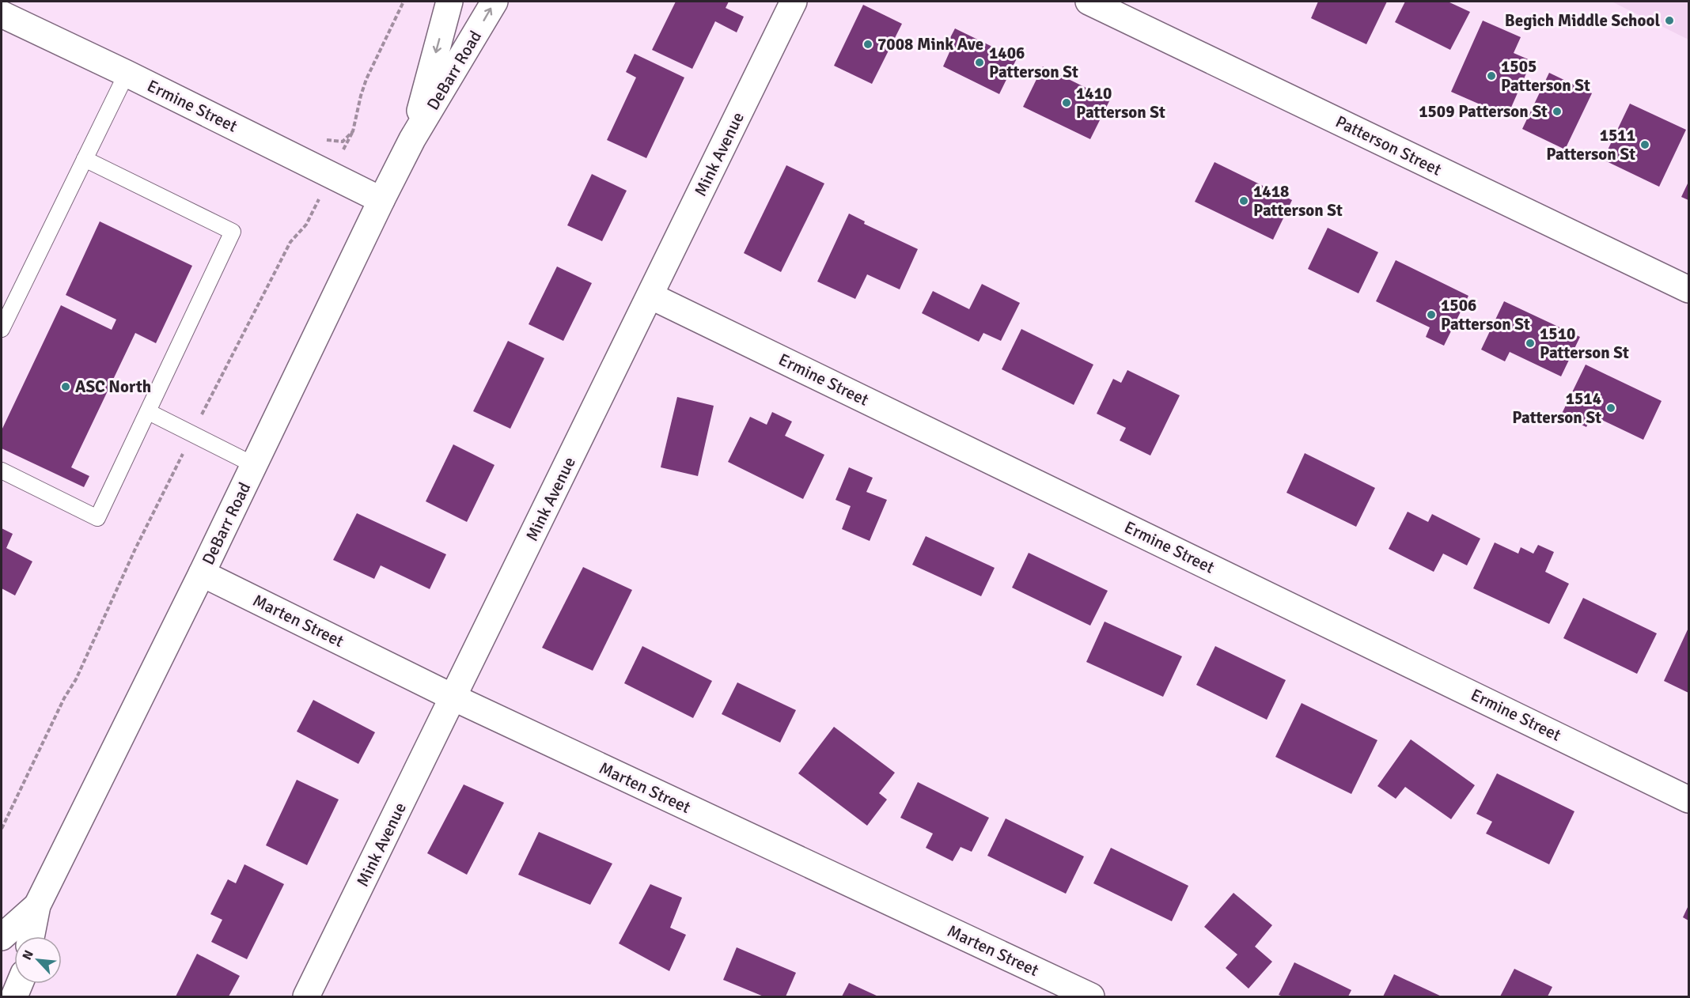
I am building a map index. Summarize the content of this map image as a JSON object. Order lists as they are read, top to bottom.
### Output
{
  "streets": {
    "street": [
      "DeBarr Road",
      "Ermine Street",
      "Patterson Street",
      "Mink Avenue",
      "Marten Street"
    ]
  },
  "crossings": [
    ["DeBarr Road", "Ermine Street"],
    ["DeBarr Road", "Marten Street"],
    ["Ermine Street", "Mink Avenue"],
    ["Mink Avenue", "Marten Street"]
  ],
  "places": [
    "Begich Middle School",
    "7008 Mink Ave",
    "1406 Patterson St",
    "1505 Patterson St",
    "1410 Patterson St",
    "1509 Patterson St",
    "1511 Patterson St",
    "1418 Patterson St",
    "1506 Patterson St",
    "1510 Patterson St",
    "ASC North",
    "1514 Patterson St"
  ],
  "north": "top left"
}
